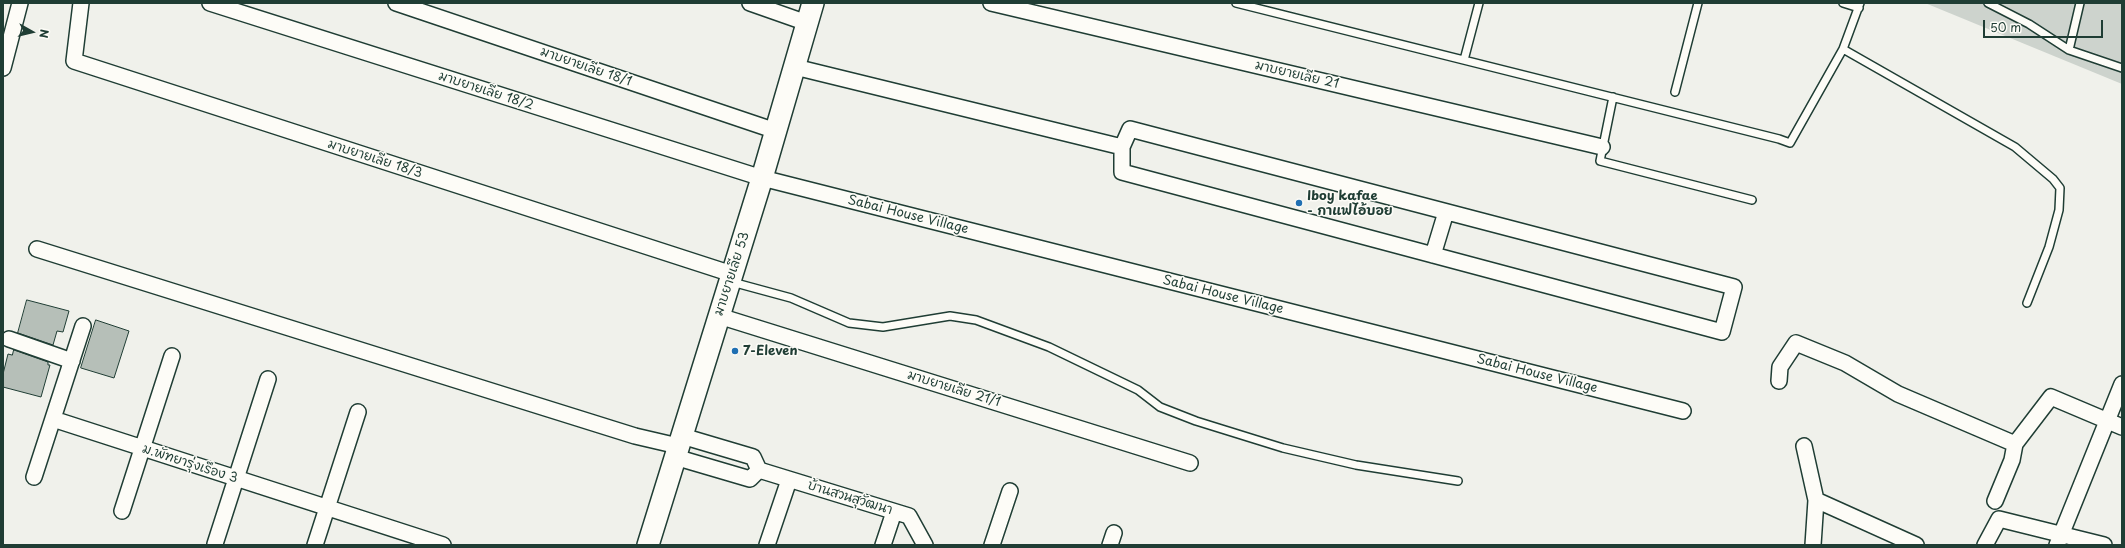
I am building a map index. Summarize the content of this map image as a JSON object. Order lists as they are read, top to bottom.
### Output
{
  "streets": {
    "street": [
      "มาบยายเลีย 18/1",
      "มาบยายเลีย 21",
      "มาบยายเลีย 18/2",
      "มาบยายเลีย 18/3",
      "Sabai House Village",
      "มาบยายเลีย 53",
      "มาบยายเลีย 21/1",
      "ม.พัทยารุ่งเรือง 3",
      "บ้านสวนสุวัฒนา"
    ]
  },
  "crossings": [
    ["มาบยายเลีย 18/1", "มาบยายเลีย 53"],
    ["มาบยายเลีย 18/2", "Sabai House Village"],
    ["มาบยายเลีย 18/2", "มาบยายเลีย 53"],
    ["มาบยายเลีย 18/3", "มาบยายเลีย 53"],
    ["Sabai House Village", "มาบยายเลีย 53"],
    ["มาบยายเลีย 53", "มาบยายเลีย 21/1"]
  ],
  "places": ["Iboy kafae - กาแฟไอ้บอย", "7-Eleven"],
  "scale_bar": "50 m",
  "north": "right"
}
